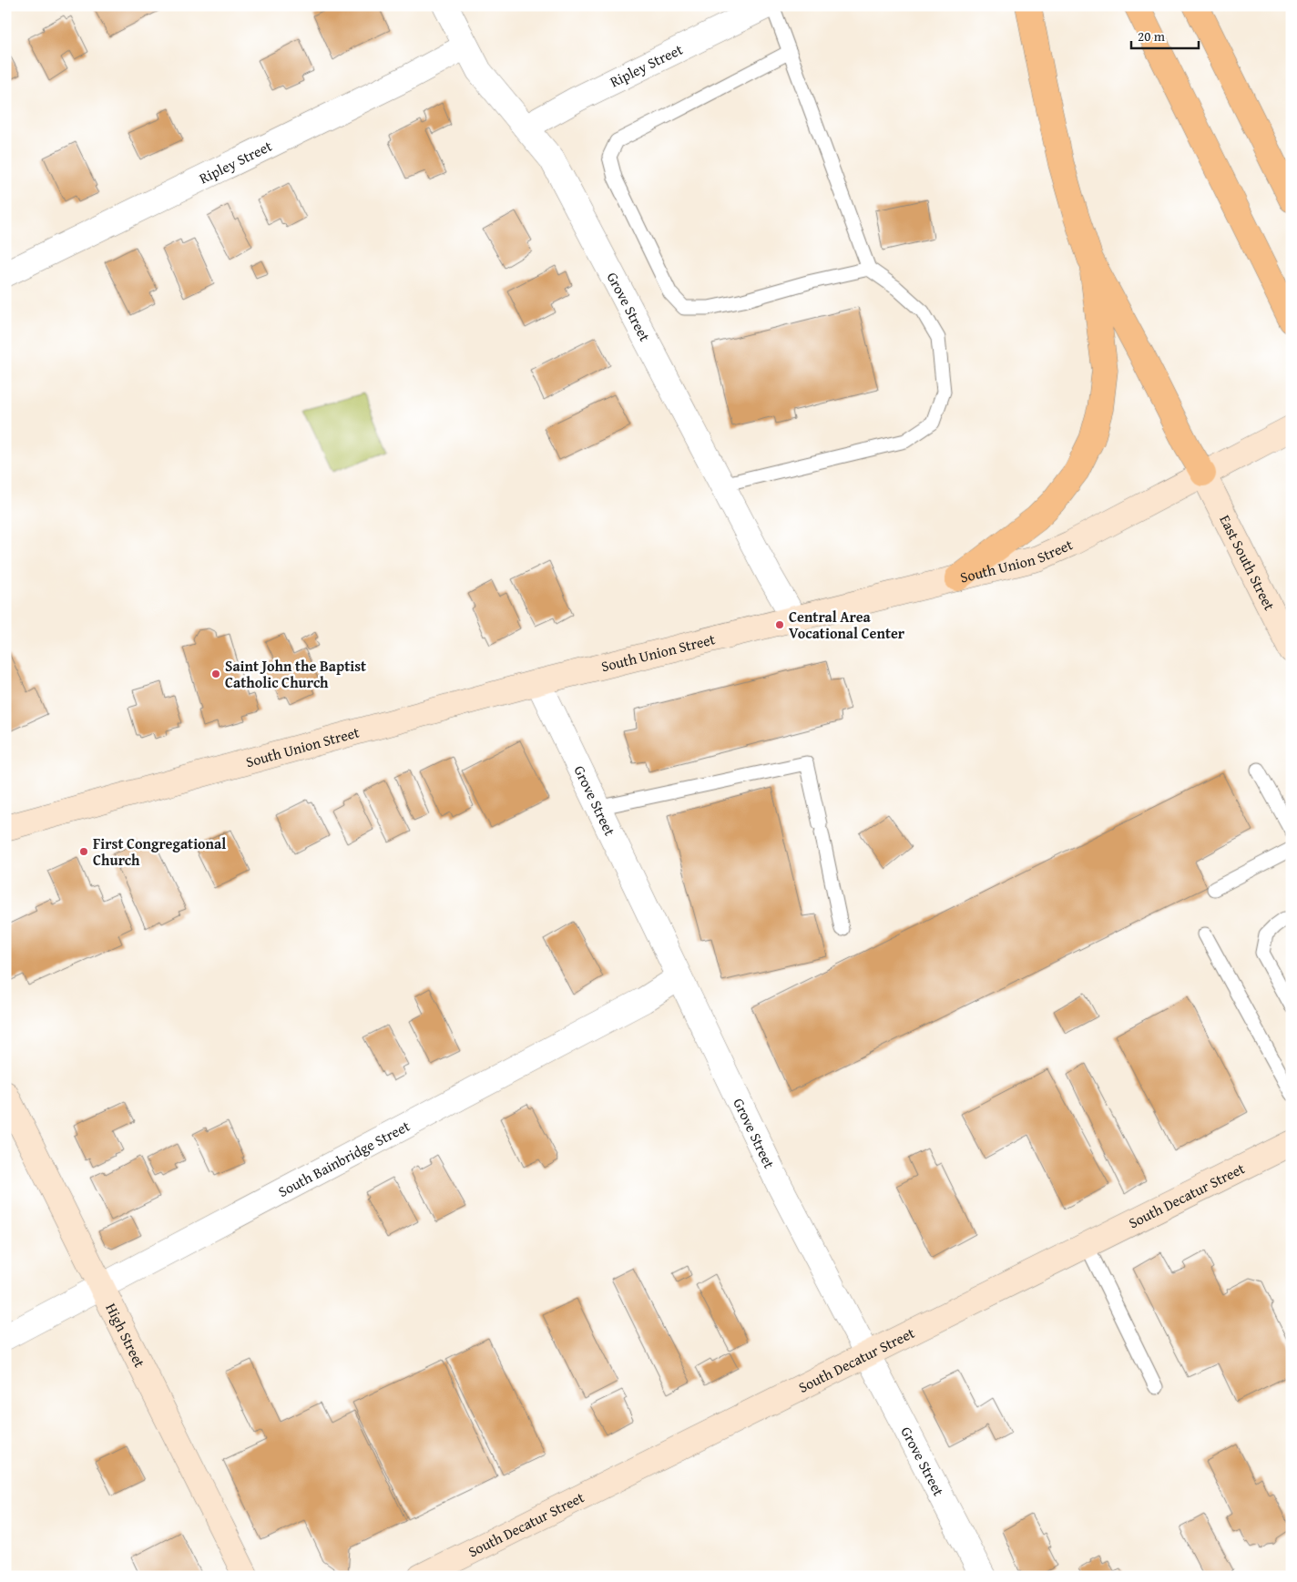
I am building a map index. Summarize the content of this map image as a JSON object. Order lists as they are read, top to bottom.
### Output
{
  "streets": {
    "main road": [
      "South Union Street",
      "East South Street",
      "South Decatur Street",
      "High Street"
    ],
    "street": ["Ripley Street", "Grove Street", "South Bainbridge Street"]
  },
  "crossings": [
    ["Ripley Street", "Grove Street"],
    ["Grove Street", "South Union Street"],
    ["Grove Street", "South Bainbridge Street"],
    ["Grove Street", "South Decatur Street"],
    ["South Union Street", "East South Street"],
    ["South Bainbridge Street", "High Street"]
  ],
  "places": ["Central Area Vocational Center", "Saint John the Baptist Catholic Church", "First Congregational Church"],
  "scale_bar": "20 m"
}
